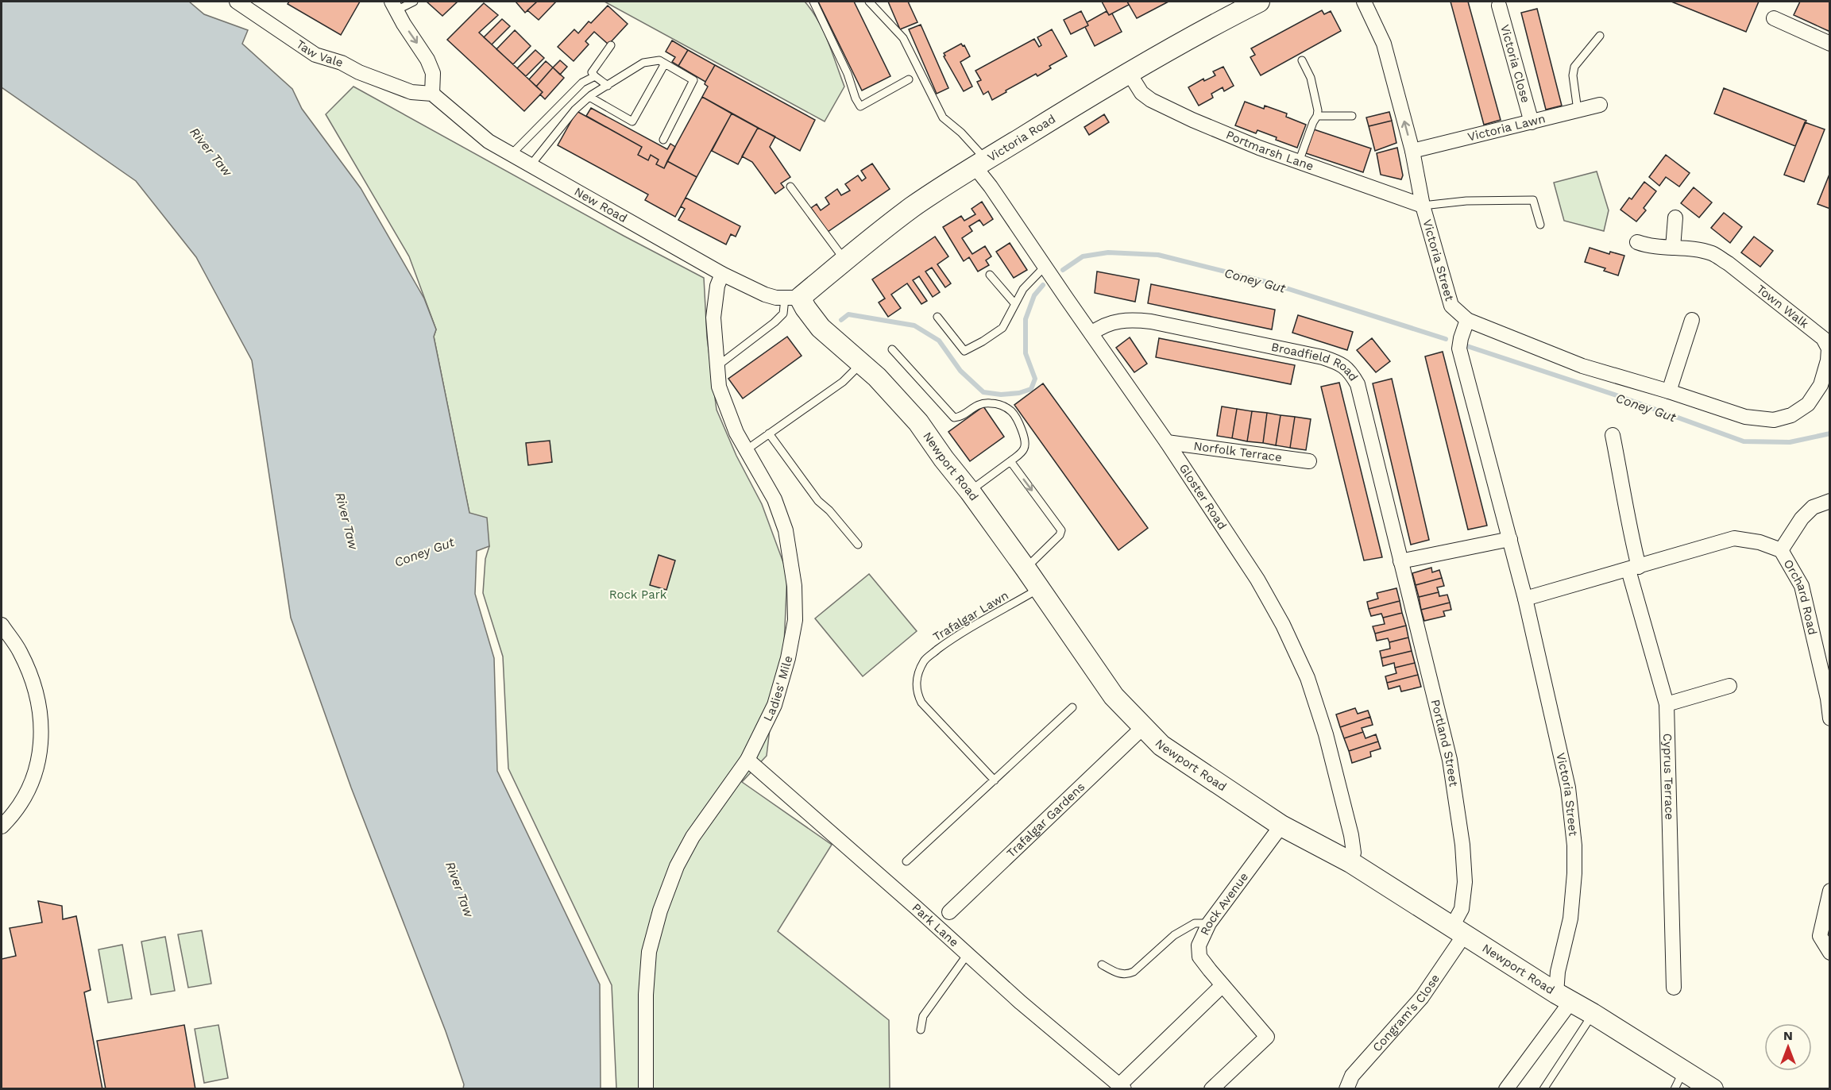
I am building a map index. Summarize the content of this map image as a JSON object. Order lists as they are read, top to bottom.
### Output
{
  "streets": {
    "street": [
      "Taw Vale",
      "Victoria Close",
      "Victoria Lawn",
      "Victoria Road",
      "Portmarsh Lane",
      "New Road",
      "Victoria Street",
      "Town Walk",
      "Broadfield Road",
      "Norfolk Terrace",
      "Newport Road",
      "Gloster Road",
      "Orchard Road",
      "Ladies' Mile",
      "Portland Street",
      "Cyprus Terrace",
      "Trafalgar Gardens",
      "Rock Avenue",
      "Park Lane",
      "Congram's Close"
    ],
    "lane": ["Trafalgar Lawn"]
  },
  "crossings": [
    ["Taw Vale", "New Road"],
    ["Victoria Close", "Victoria Lawn"],
    ["Victoria Lawn", "Victoria Street"],
    ["Victoria Road", "Portmarsh Lane"],
    ["Victoria Road", "New Road"],
    ["Victoria Road", "Newport Road"],
    ["Victoria Road", "Gloster Road"],
    ["Portmarsh Lane", "Victoria Street"],
    ["New Road", "Newport Road"],
    ["New Road", "Ladies' Mile"],
    ["Victoria Street", "Town Walk"],
    ["Victoria Street", "Newport Road"],
    ["Broadfield Road", "Gloster Road"],
    ["Broadfield Road", "Portland Street"],
    ["Norfolk Terrace", "Gloster Road"],
    ["Newport Road", "Gloster Road"],
    ["Newport Road", "Trafalgar Lawn"],
    ["Newport Road", "Portland Street"],
    ["Newport Road", "Trafalgar Gardens"],
    ["Newport Road", "Rock Avenue"],
    ["Newport Road", "Congram's Close"],
    ["Orchard Road", "Cyprus Terrace"],
    ["Ladies' Mile", "Park Lane"],
    ["Portland Street", "Congram's Close"]
  ],
  "water": ["River Taw", "Coney Gut"],
  "parks": ["Rock Park"],
  "north": "top"
}
